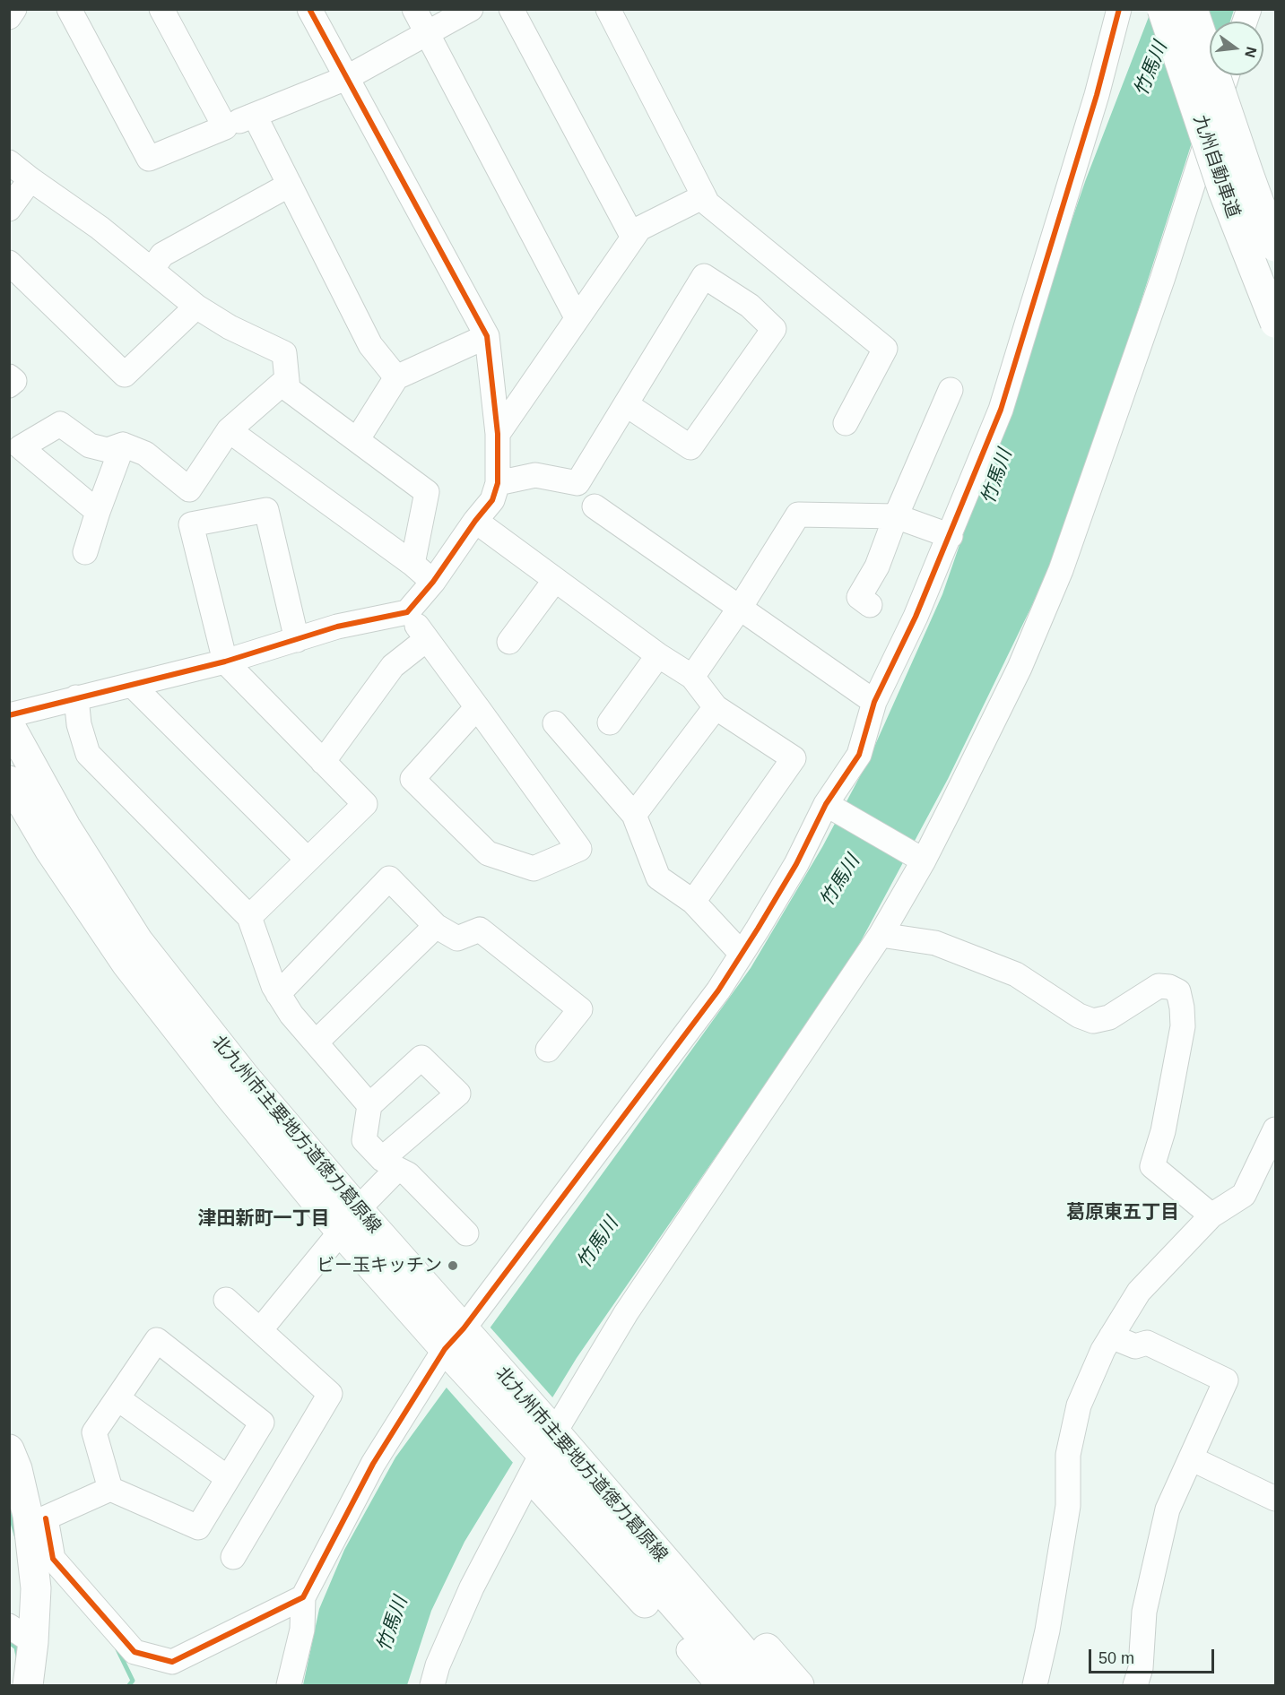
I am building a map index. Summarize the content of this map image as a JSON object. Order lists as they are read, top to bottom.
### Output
{
  "streets": {
    "main road": ["九州自動車道", "北九州市主要地方道徳力葛原線"]
  },
  "districts": ["葛原東五丁目", "津田新町一丁目"],
  "water": ["竹馬川"],
  "places": ["ビー玉キッチン"],
  "scale_bar": "50 m",
  "north": "right"
}
